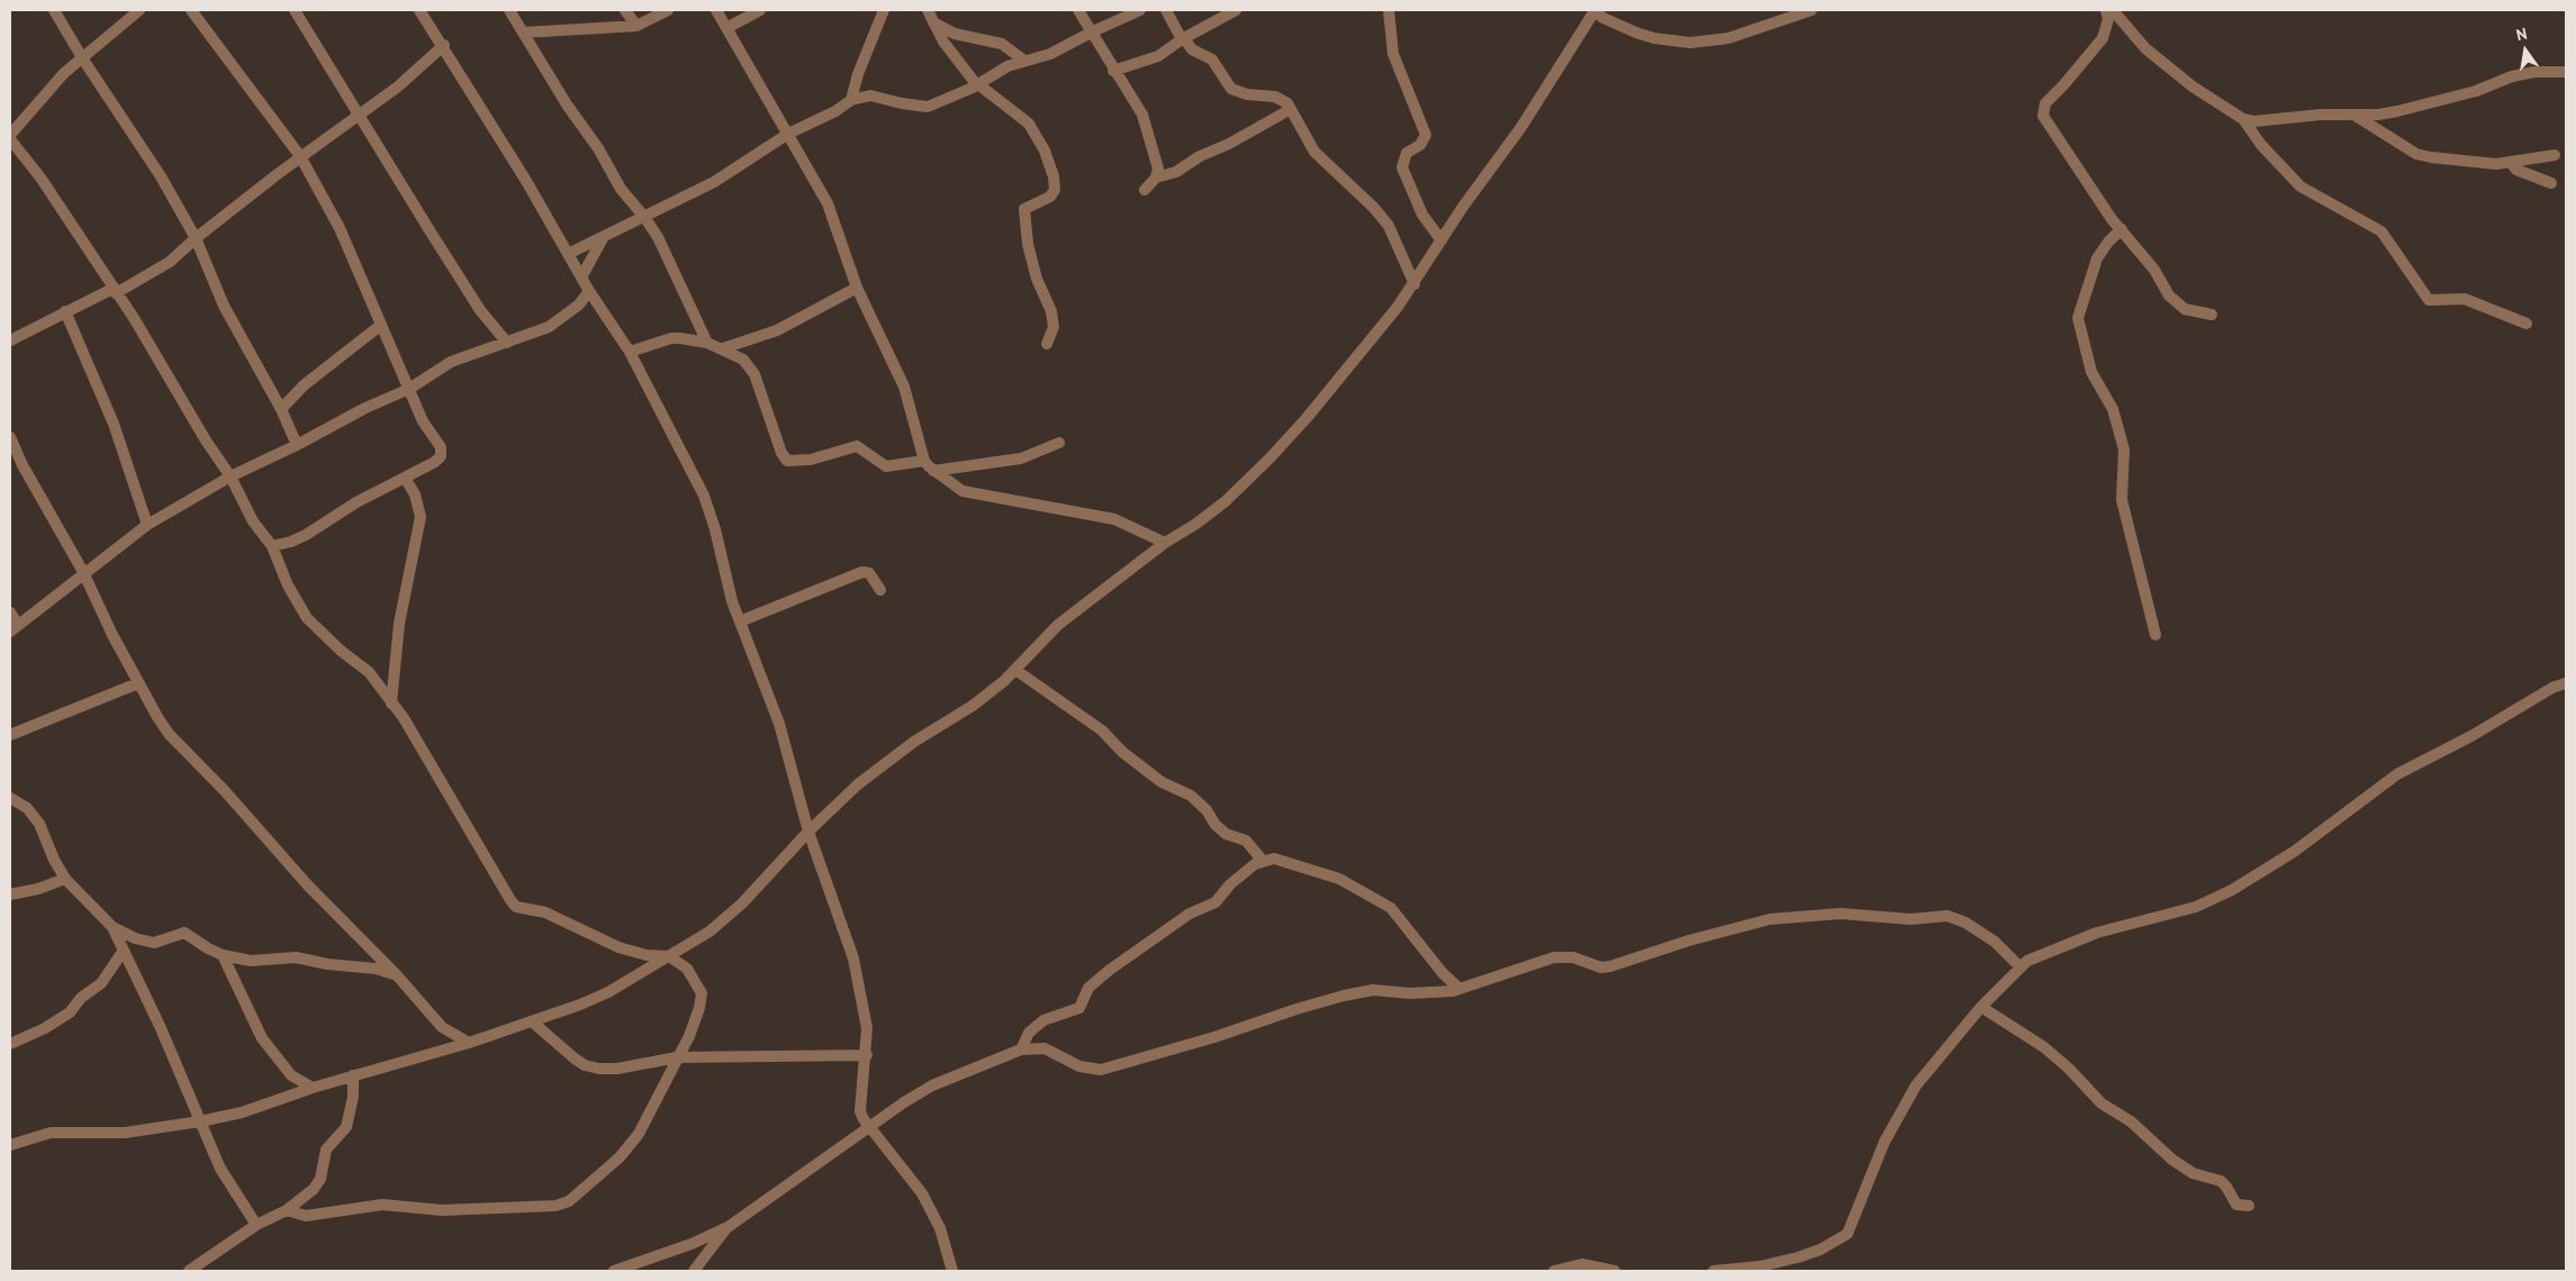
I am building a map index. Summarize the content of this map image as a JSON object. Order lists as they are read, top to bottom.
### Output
{
  "north": "top"
}
